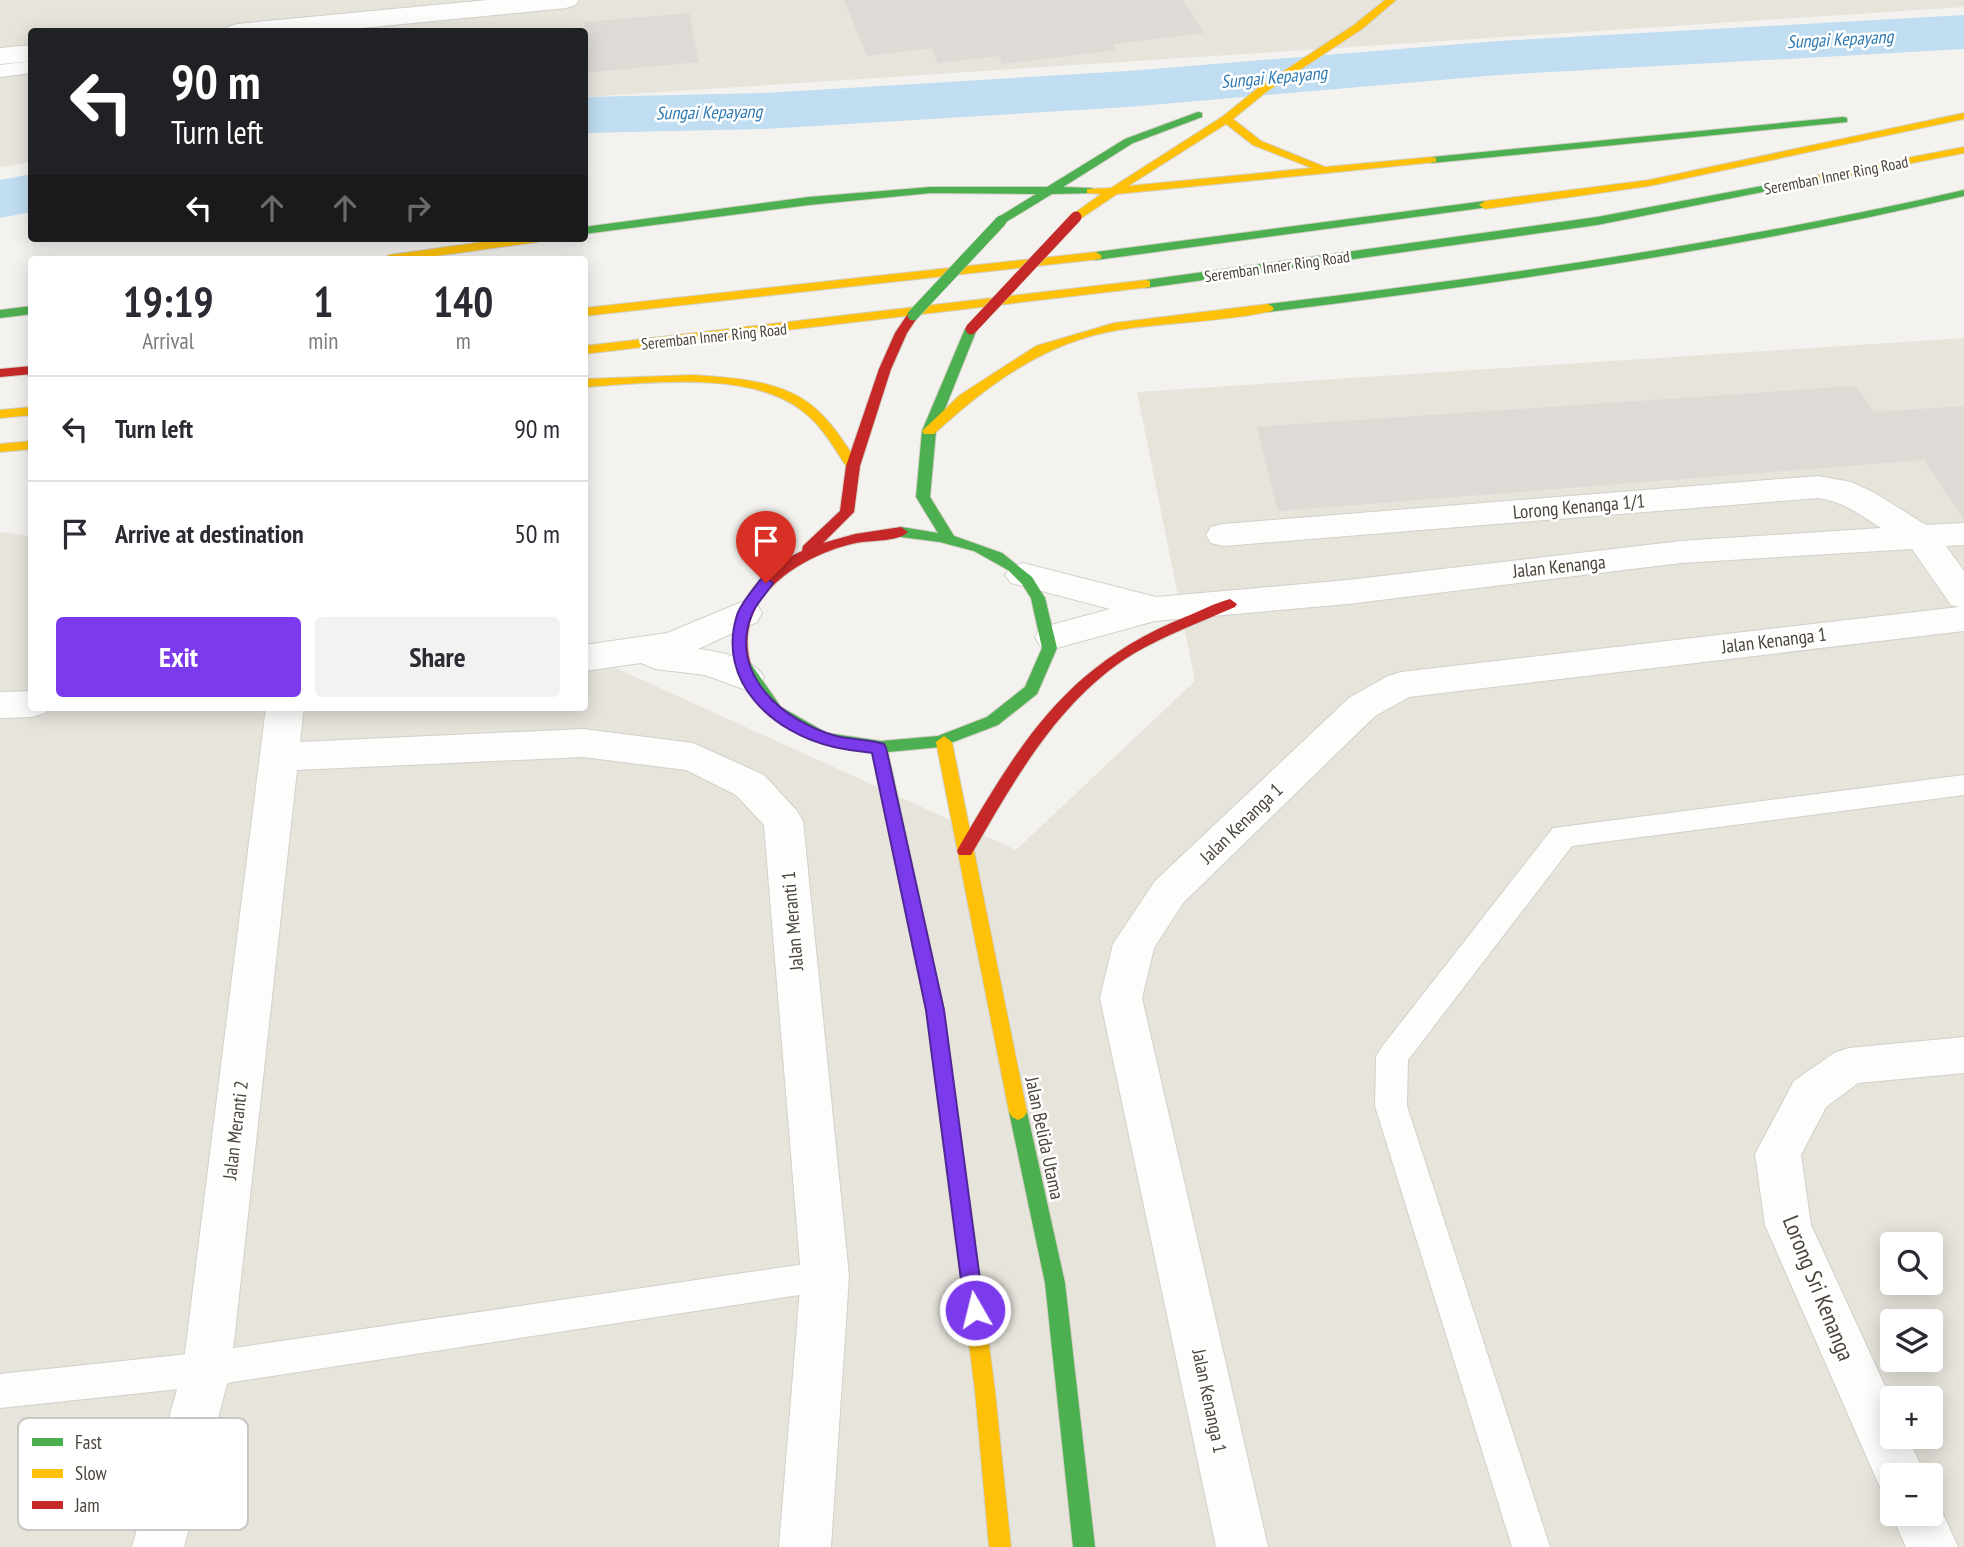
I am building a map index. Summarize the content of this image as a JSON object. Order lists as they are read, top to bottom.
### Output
{
  "streets": {
    "main road": ["Seremban Inner Ring Road", "Jalan Belida Utama"],
    "street": [
      "Lorong Kenanga 1/1",
      "Jalan Kenanga",
      "Jalan Kenanga 1",
      "Jalan Meranti 1",
      "Jalan Meranti 2",
      "Lorong Sri Kenanga"
    ]
  },
  "crossings": [
    ["Lorong Kenanga 1/1", "Jalan Kenanga"],
    ["Jalan Meranti 1", "Jalan Meranti 2"]
  ],
  "water": ["Sungai Kepayang"],
  "legend": ["Fast", "Slow", "Jam"],
  "page": {
    "turn": ["90 m", "Turn left"],
    "eta": [
      "19:19",
      "Arrival",
      "1",
      "min",
      "140",
      "m"
    ],
    "list": [
      {
        "name": "Turn left",
        "value": "90 m"
      },
      {
        "name": "Arrive at destination",
        "value": "50 m"
      }
    ],
    "buttons": ["Exit", "Share"],
    "map_buttons": ["+", "−"]
  }
}
